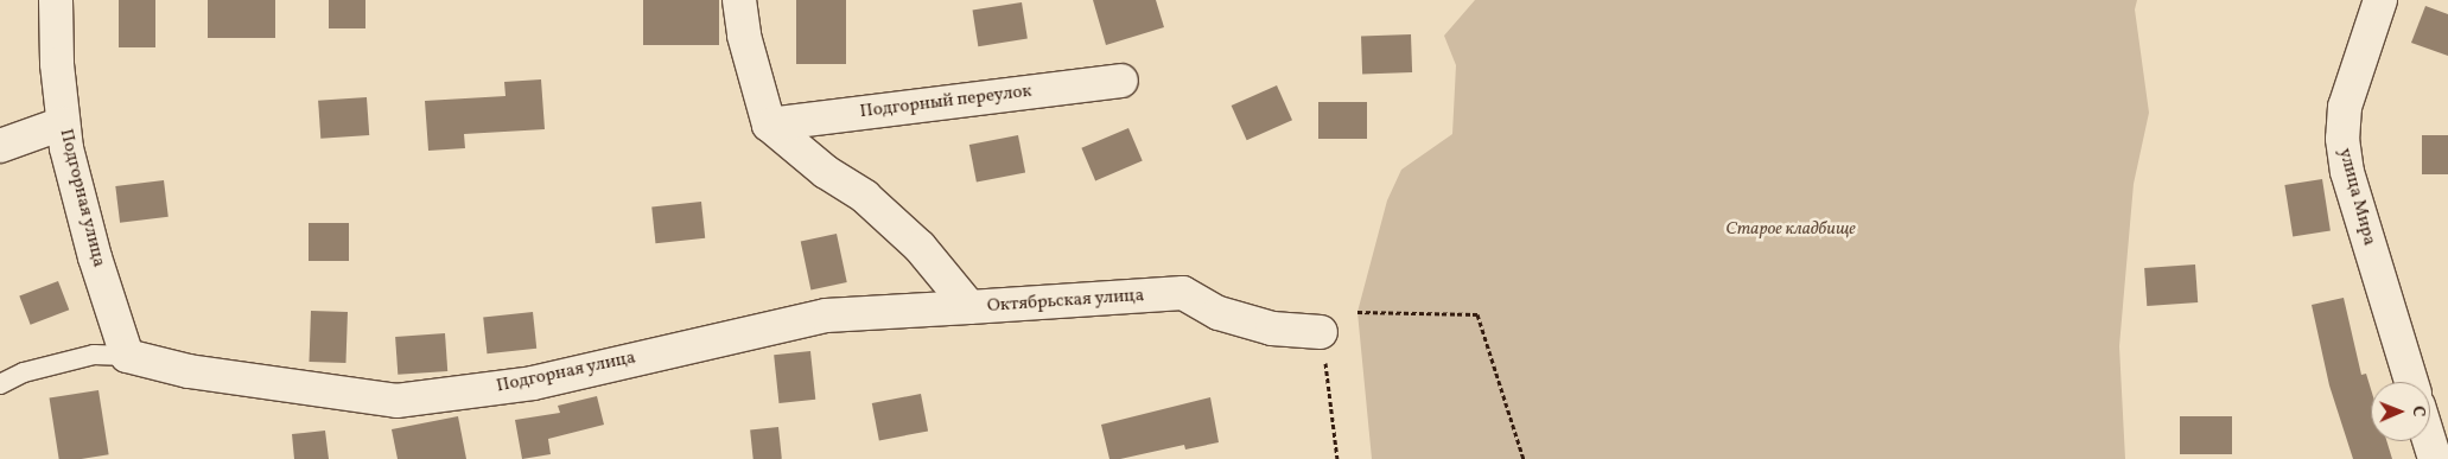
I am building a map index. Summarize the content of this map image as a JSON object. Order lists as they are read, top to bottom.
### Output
{
  "streets": {
    "street": [
      "Подгорный переулок",
      "улица Мира",
      "Подгорная улица",
      "Октябрьская улица"
    ]
  },
  "crossings": [
    ["Подгорный переулок", "Октябрьская улица"],
    ["Подгорная улица", "Октябрьская улица"]
  ],
  "parks": ["Старое кладбище"],
  "north": "right"
}
